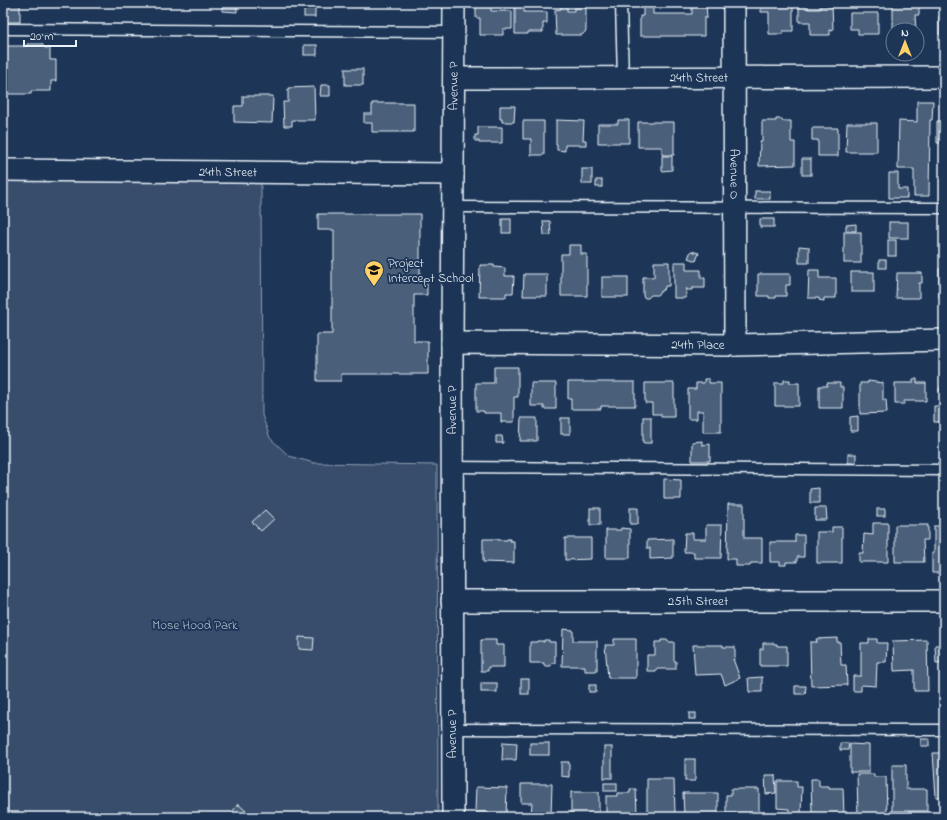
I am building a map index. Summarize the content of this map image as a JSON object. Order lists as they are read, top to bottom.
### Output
{
  "streets": {
    "street": [
      "24th Street",
      "Avenue P",
      "Avenue O",
      "24th Place",
      "25th Street"
    ]
  },
  "crossings": [
    ["24th Street", "Avenue P"],
    ["24th Street", "Avenue O"],
    ["Avenue P", "24th Place"],
    ["Avenue P", "25th Street"],
    ["Avenue O", "24th Place"]
  ],
  "parks": ["Mose Hood Park"],
  "places": {
    "school or university": ["Project Intercept School"]
  },
  "scale_bar": "20 m",
  "north": "top"
}
